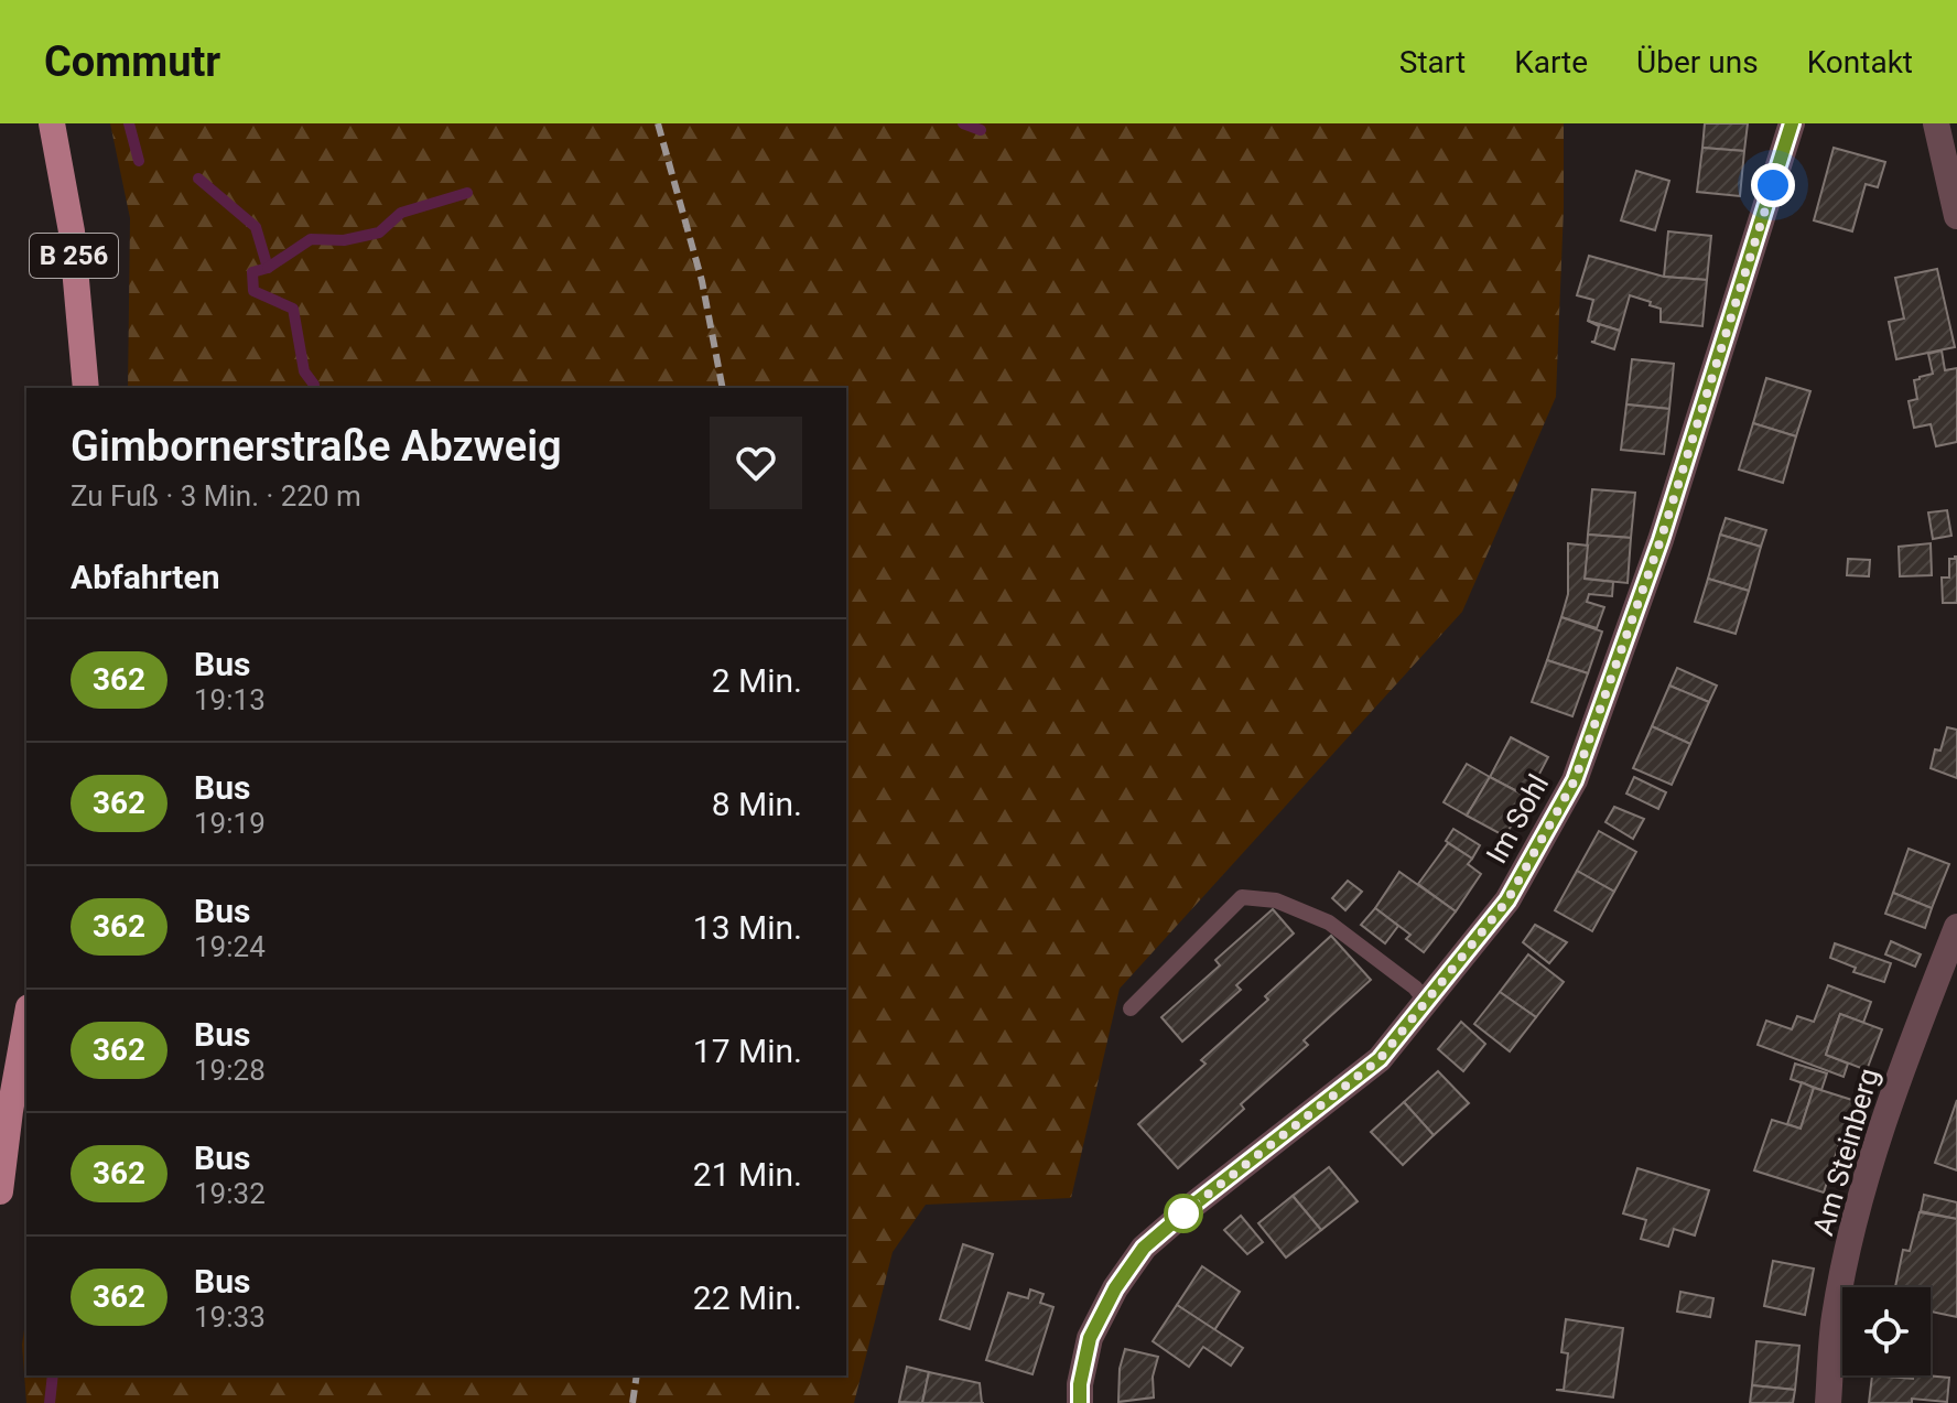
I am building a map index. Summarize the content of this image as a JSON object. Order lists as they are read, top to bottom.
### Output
{
  "streets": {
    "main road": ["B 256"],
    "street": ["Im Sohl", "Am Steinberg"]
  },
  "lines": ["bus line 362"],
  "page": {
    "header": "Commutr",
    "nav": [
      "Start",
      "Karte",
      "Über uns",
      "Kontakt"
    ],
    "heading": [
      ["Gimbornerstraße Abzweig", "Zu Fuß · 3 Min. · 220 m"],
      "Abfahrten"
    ],
    "list": [
      {
        "mark": "362",
        "name": "Bus",
        "note": "19:13",
        "value": "2 Min."
      },
      {
        "mark": "362",
        "name": "Bus",
        "note": "19:19",
        "value": "8 Min."
      },
      {
        "mark": "362",
        "name": "Bus",
        "note": "19:24",
        "value": "13 Min."
      },
      {
        "mark": "362",
        "name": "Bus",
        "note": "19:28",
        "value": "17 Min."
      },
      {
        "mark": "362",
        "name": "Bus",
        "note": "19:32",
        "value": "21 Min."
      },
      {
        "mark": "362",
        "name": "Bus",
        "note": "19:33",
        "value": "22 Min."
      }
    ]
  }
}
